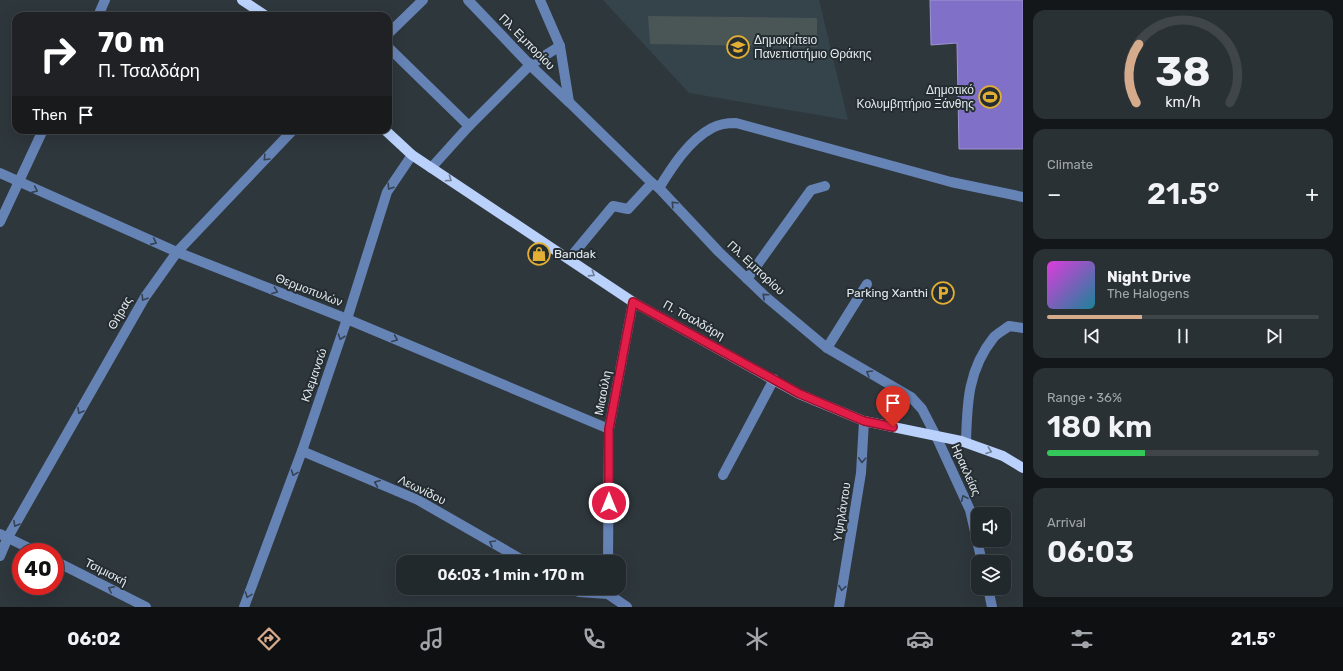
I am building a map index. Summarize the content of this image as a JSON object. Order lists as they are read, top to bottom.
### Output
{
  "streets": {
    "main road": ["Π. Τσαλδάρη"],
    "street": [
      "Πλ. Εμπορίου",
      "Θερμοπυλών",
      "Θήρας",
      "Κλεμανσώ",
      "Μιαούλη",
      "Ηρακλείας",
      "Λεωνίδου",
      "Υψηλάντου",
      "Τσιμισκή"
    ]
  },
  "crossings": [
    ["Πλ. Εμπορίου", "Π. Τσαλδάρη"],
    ["Πλ. Εμπορίου", "Ηρακλείας"],
    ["Θερμοπυλών", "Θήρας"],
    ["Θερμοπυλών", "Κλεμανσώ"],
    ["Θερμοπυλών", "Μιαούλη"],
    ["Π. Τσαλδάρη", "Κλεμανσώ"],
    ["Π. Τσαλδάρη", "Μιαούλη"],
    ["Π. Τσαλδάρη", "Ηρακλείας"],
    ["Π. Τσαλδάρη", "Υψηλάντου"],
    ["Κλεμανσώ", "Λεωνίδου"]
  ],
  "one_way": [
    "Πλ. Εμπορίου",
    "Θερμοπυλών",
    "Θήρας",
    "Π. Τσαλδάρη",
    "Κλεμανσώ",
    "Ηρακλείας",
    "Λεωνίδου",
    "Υψηλάντου",
    "Τσιμισκή"
  ],
  "places": {
    "school or university": ["Δημοκρίτειο Πανεπιστήμιο Θράκης"],
    "sports": ["Δημοτικό Κολυμβητήριο Ξάνθης"],
    "shop": ["Bandak"],
    "parking": ["Parking Xanthi"]
  },
  "page": {
    "turn": ["70 m", "Π. Τσαλδάρη"],
    "then": "Then",
    "tile": [
      "Climate",
      ["Range · 36%", "180 km"],
      ["Arrival", "06:03"]
    ],
    "heat": ["−", "21.5°", "+"],
    "song": ["Night Drive", "The Halogens"],
    "limit": "40",
    "trip": "06:03 · 1 min · 170 m",
    "tabs": ["06:02", "21.5°"],
    "gauge": ["38", "km/h"]
  }
}
